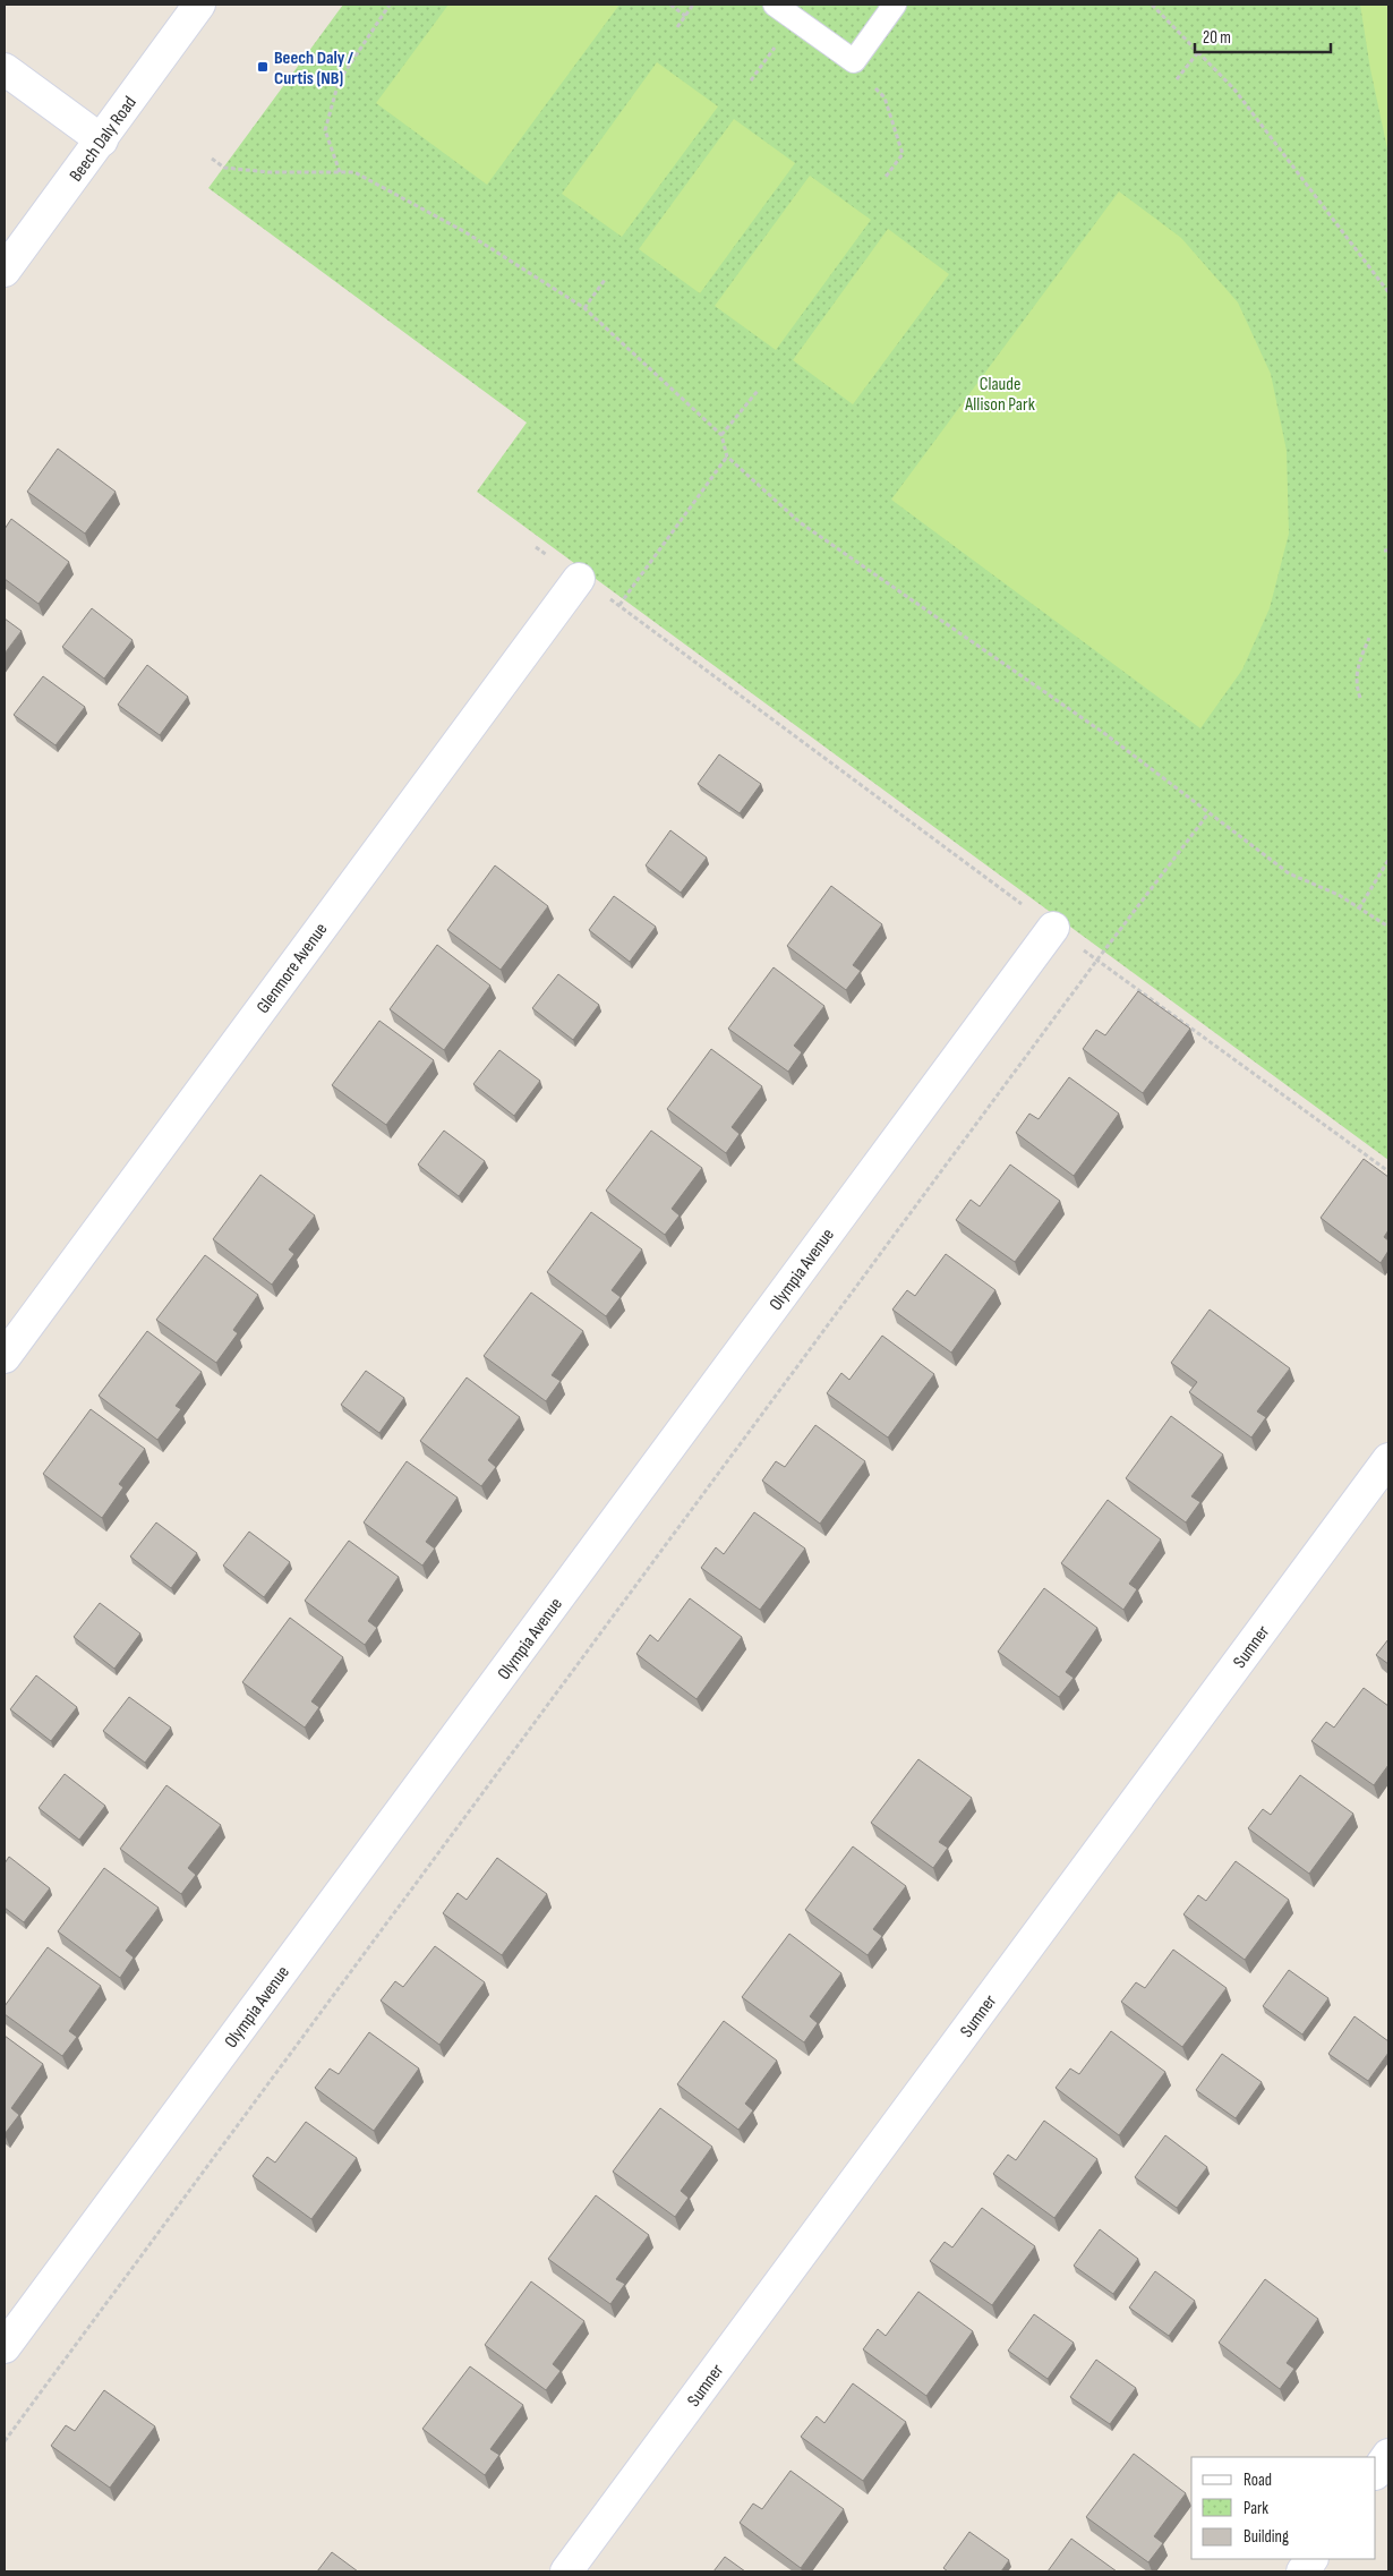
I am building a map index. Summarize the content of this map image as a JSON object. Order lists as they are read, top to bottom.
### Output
{
  "streets": {
    "street": [
      "Beech Daly Road",
      "Glenmore Avenue",
      "Olympia Avenue",
      "Sumner"
    ]
  },
  "parks": ["Claude Allison Park"],
  "places": {
    "transit": ["Beech Daly / Curtis (NB)"]
  },
  "legend": ["Road", "Park", "Building"],
  "scale_bar": "20 m"
}
